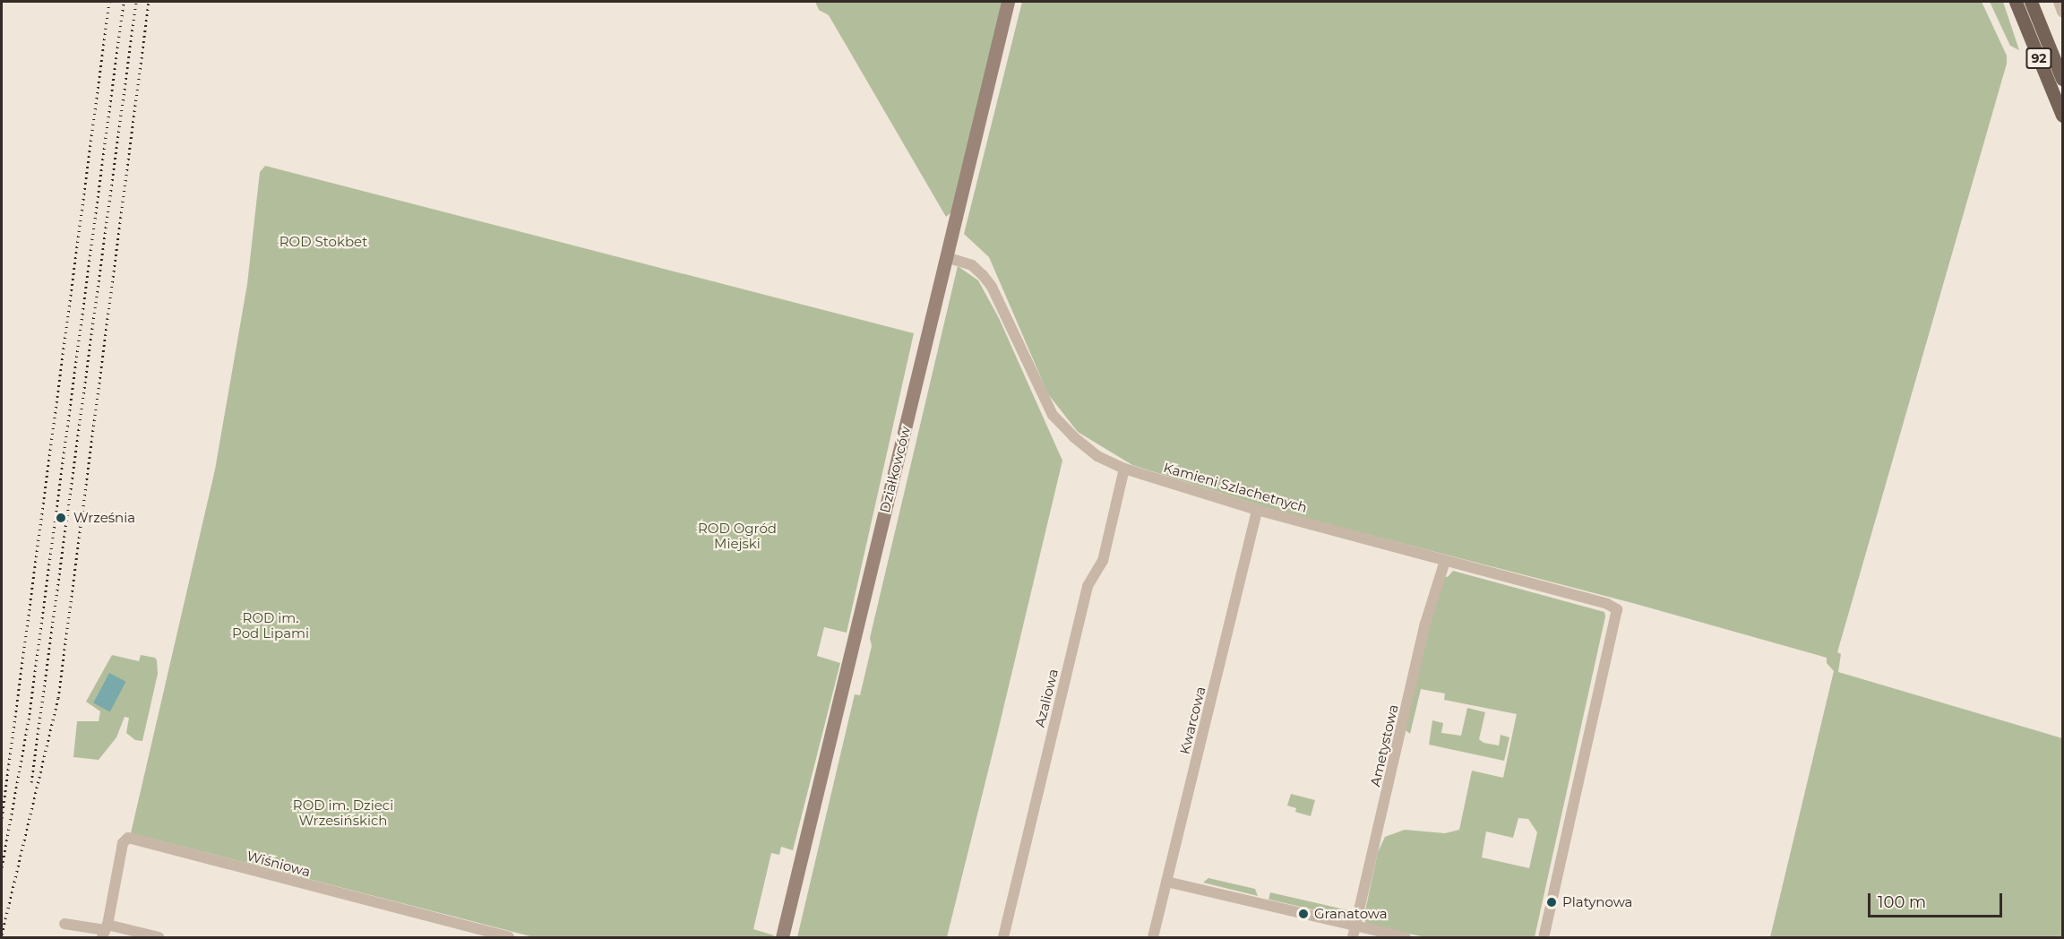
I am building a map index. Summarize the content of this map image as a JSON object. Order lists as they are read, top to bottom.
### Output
{
  "streets": {
    "main road": ["92"],
    "street": [
      "Działkowców",
      "Kamieni Szlachetnych",
      "Azaliowa",
      "Kwarcowa",
      "Ametystowa",
      "Wiśniowa"
    ]
  },
  "crossings": [
    ["Działkowców", "Kamieni Szlachetnych"],
    ["Kamieni Szlachetnych", "Azaliowa"],
    ["Kamieni Szlachetnych", "Kwarcowa"],
    ["Kamieni Szlachetnych", "Ametystowa"]
  ],
  "parks": [
    "ROD Stokbet",
    "ROD Ogród Miejski",
    "ROD im. Pod Lipami",
    "ROD im. Dzieci Wrzesińskich"
  ],
  "places": ["Września", "Platynowa", "Granatowa"],
  "scale_bar": "100 m"
}
